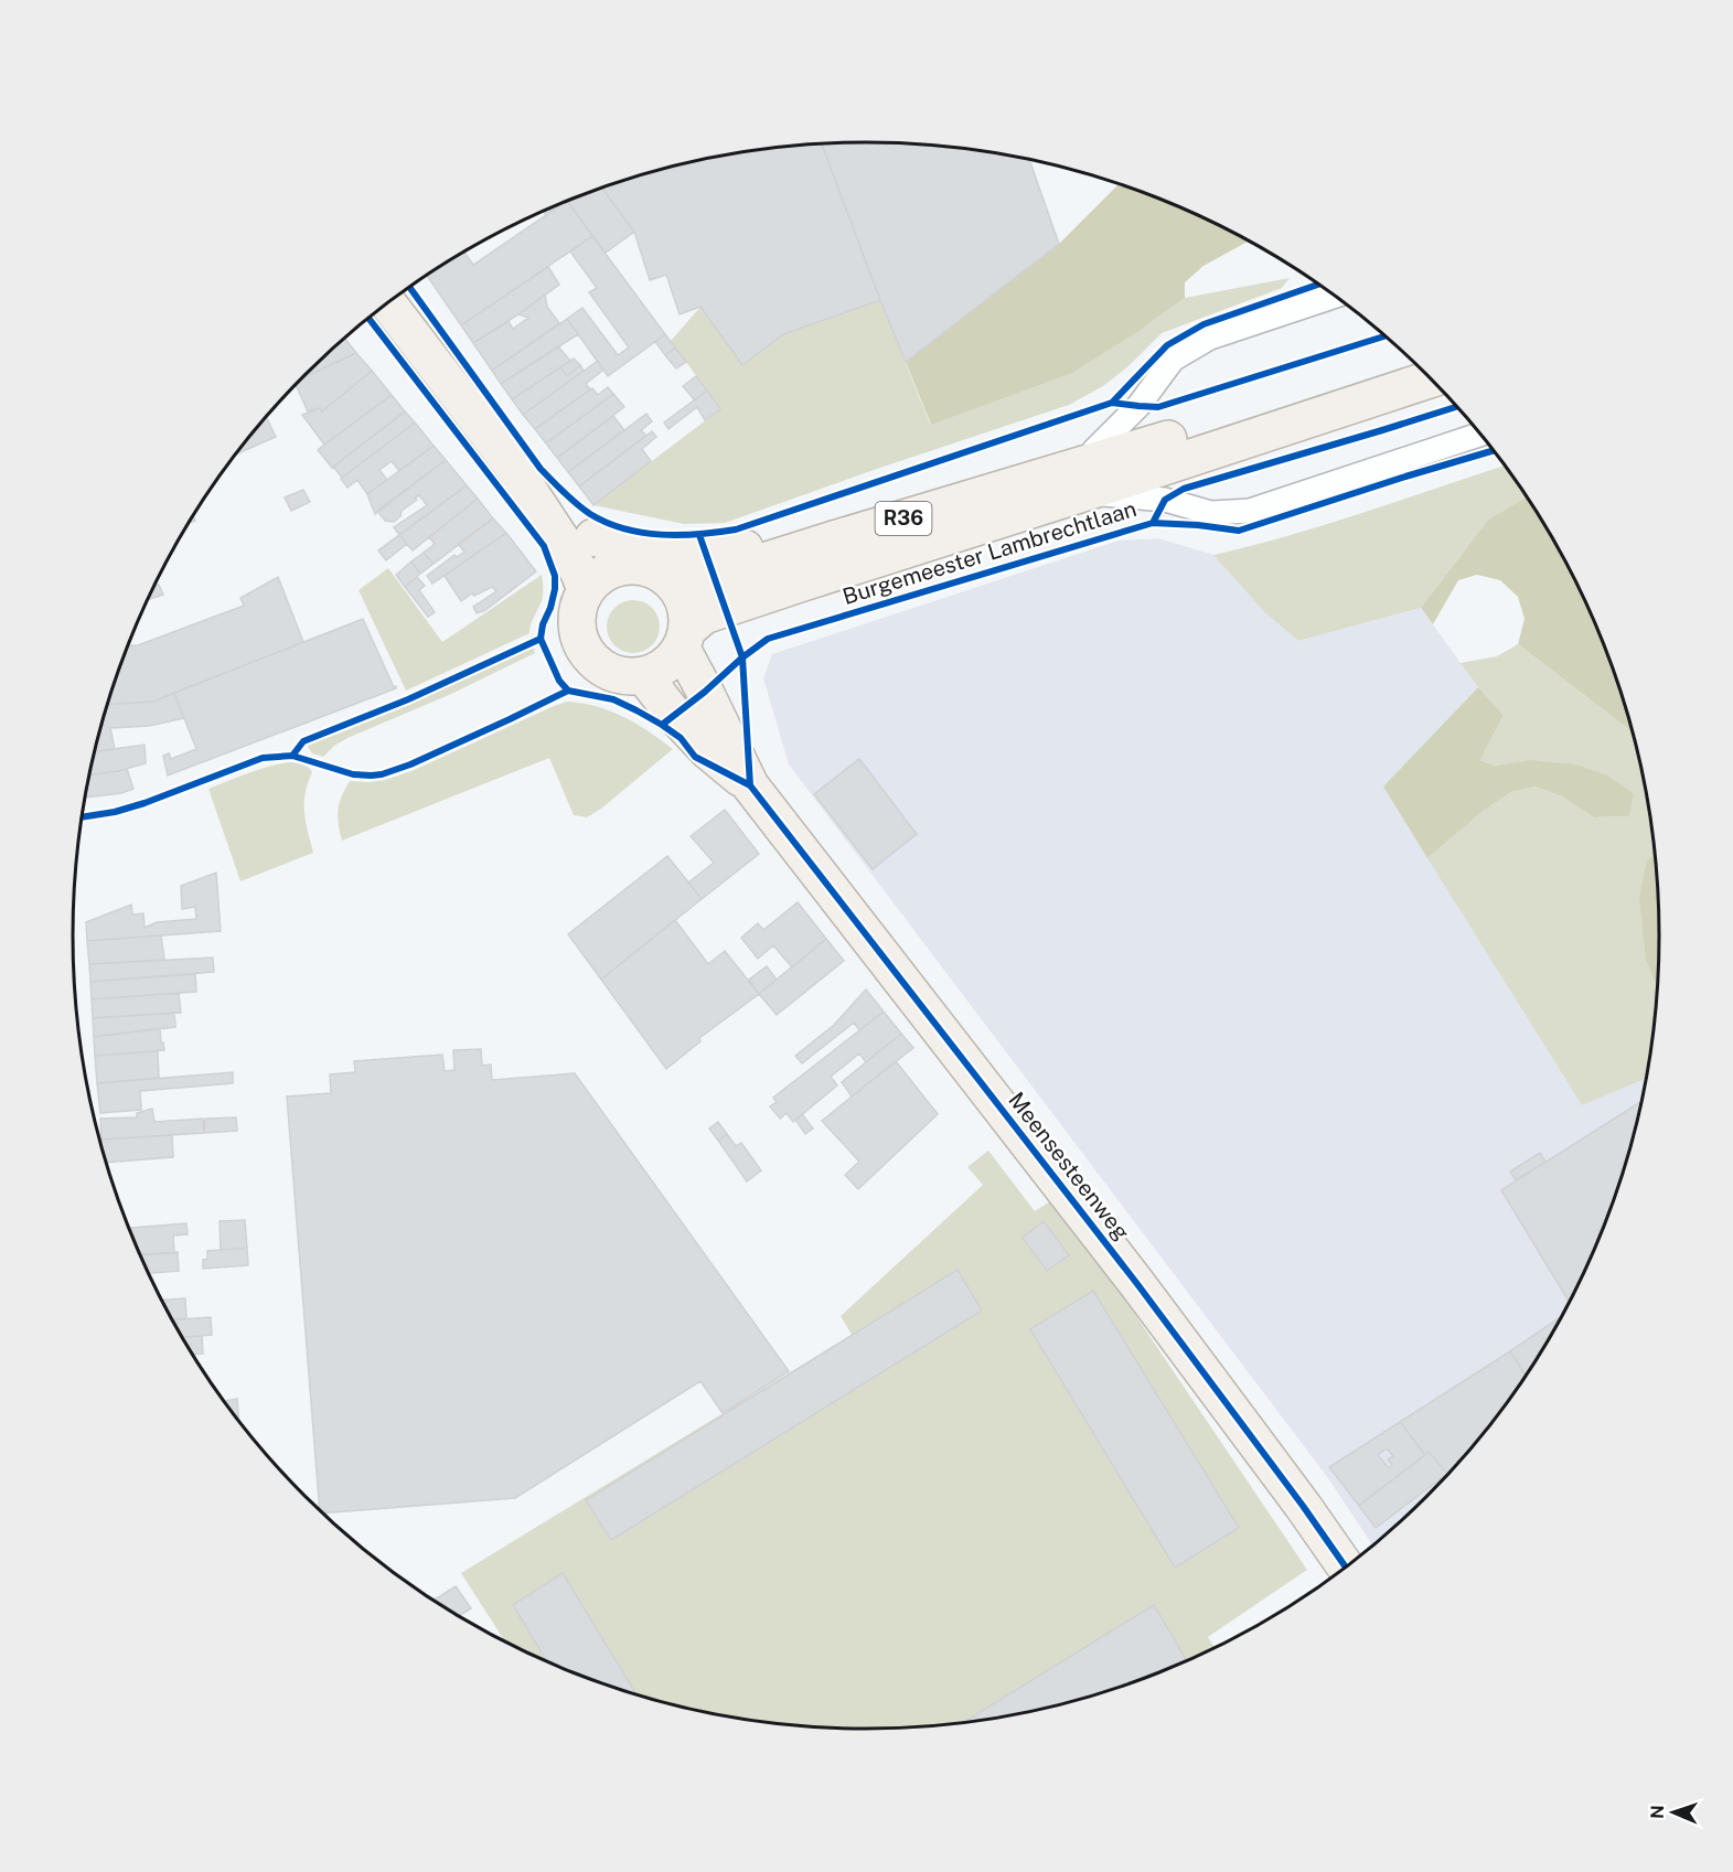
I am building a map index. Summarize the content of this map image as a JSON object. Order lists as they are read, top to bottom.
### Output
{
  "streets": {
    "main road": ["R36", "Burgemeester Lambrechtlaan", "Meensesteenweg"]
  },
  "crossings": [
    ["R36", "Burgemeester Lambrechtlaan"],
    ["R36", "Meensesteenweg"],
    ["Burgemeester Lambrechtlaan", "Meensesteenweg"]
  ],
  "north": "left"
}
